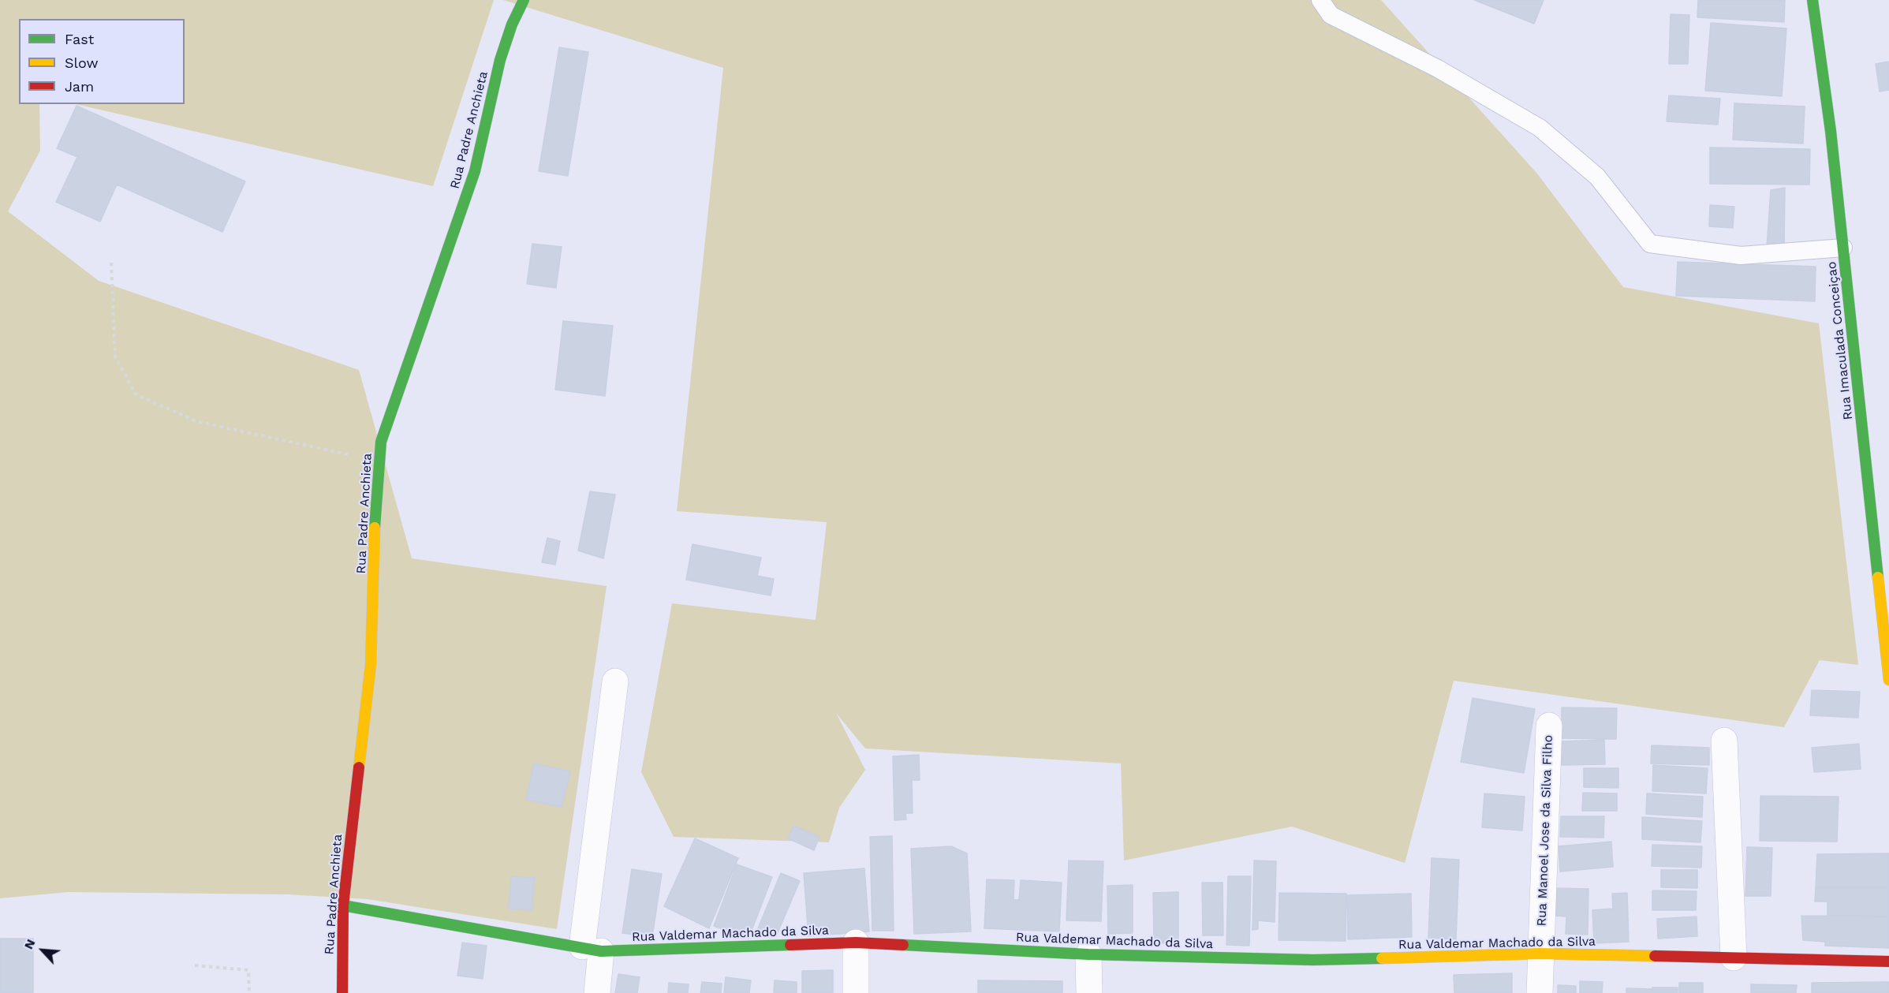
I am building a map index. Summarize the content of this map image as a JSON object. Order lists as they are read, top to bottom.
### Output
{
  "streets": {
    "street": [
      "Rua Padre Anchieta",
      "Rua Imaculada Conceiçao",
      "Rua Manoel Jose da Silva Filho",
      "Rua Valdemar Machado da Silva"
    ]
  },
  "crossings": [
    ["Rua Padre Anchieta", "Rua Valdemar Machado da Silva"],
    ["Rua Manoel Jose da Silva Filho", "Rua Valdemar Machado da Silva"]
  ],
  "legend": ["Fast", "Slow", "Jam"],
  "north": "top left"
}
